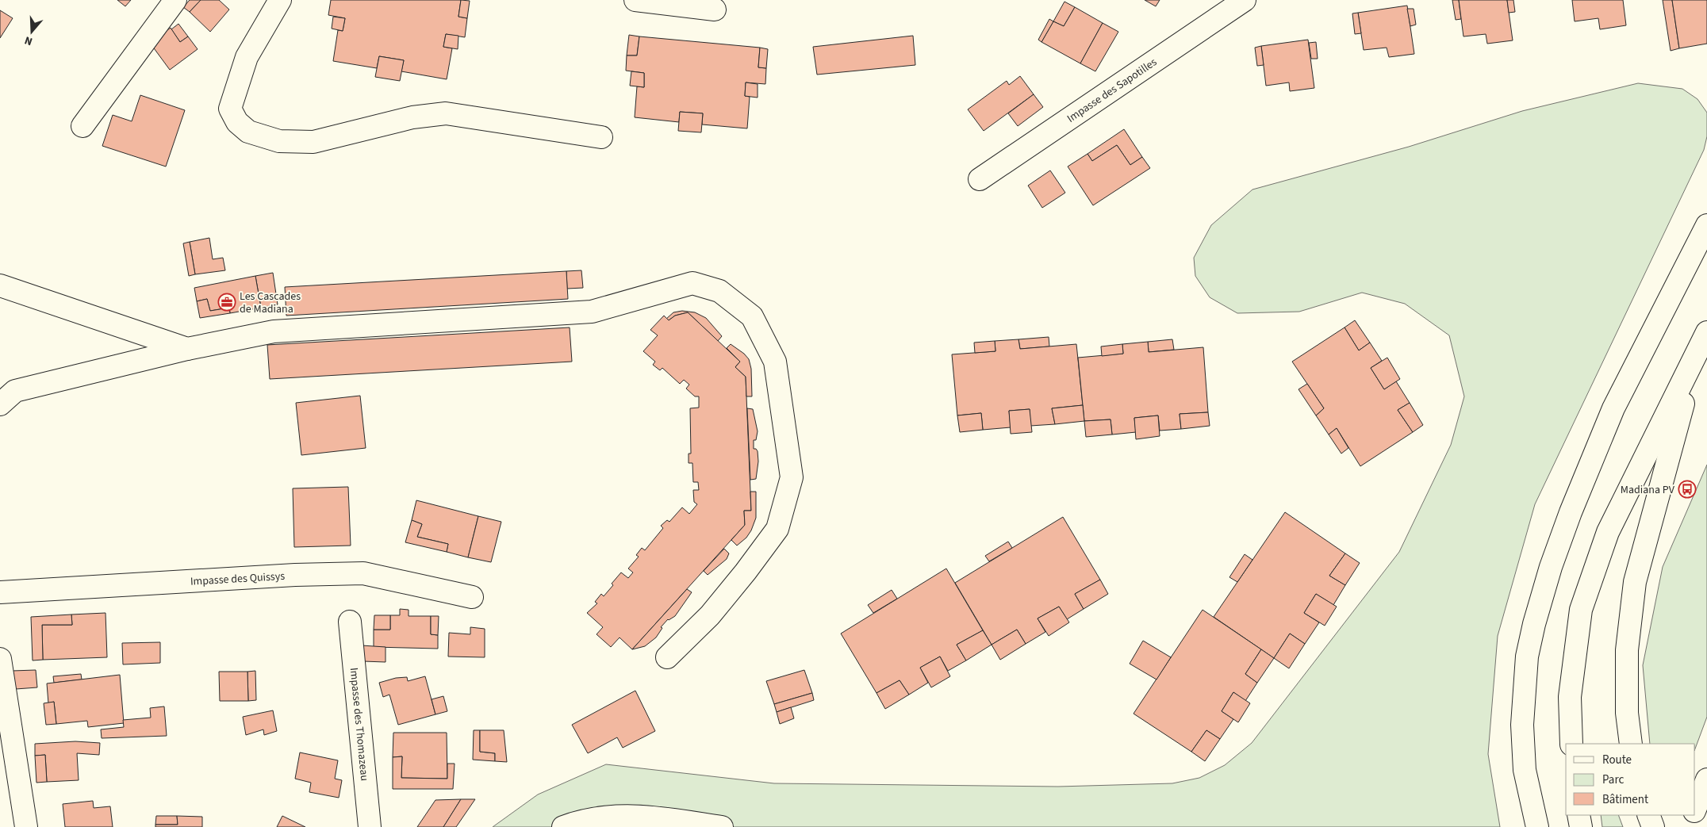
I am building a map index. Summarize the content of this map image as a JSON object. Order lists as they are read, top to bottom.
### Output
{
  "streets": {
    "street": ["Impasse des Sapotilles", "Impasse des Quissys", "Impasse des Thomazeau"]
  },
  "places": {
    "office": ["Les Cascades de Madiana"],
    "bus stop": ["Madiana PV"]
  },
  "legend": ["Route", "Parc", "Bâtiment"],
  "north": "bottom"
}
